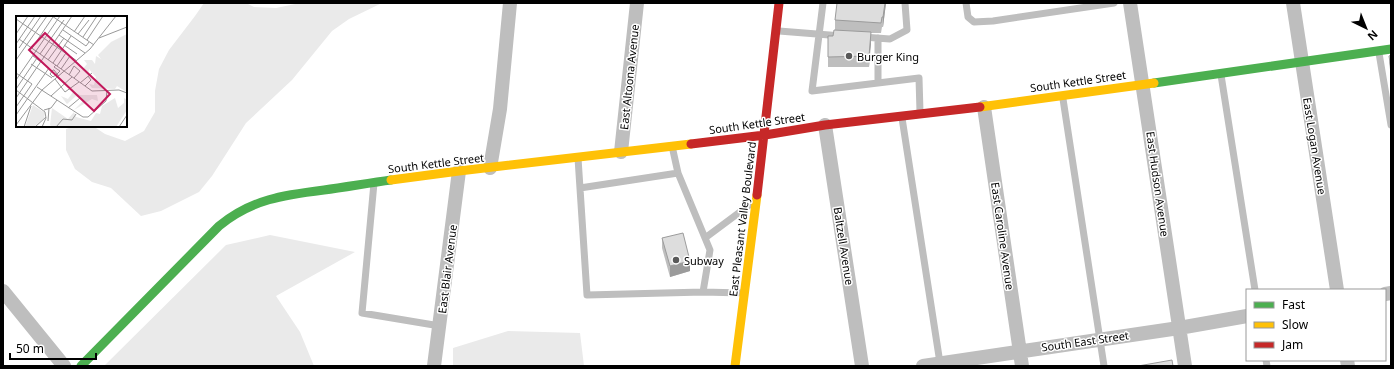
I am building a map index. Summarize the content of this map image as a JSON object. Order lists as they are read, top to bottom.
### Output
{
  "streets": {
    "main road": ["South Kettle Street", "East Pleasant Valley Boulevard"],
    "street": [
      "East Altoona Avenue",
      "East Logan Avenue",
      "East Hudson Avenue",
      "East Caroline Avenue",
      "Baltzell Avenue",
      "East Blair Avenue",
      "South East Street"
    ]
  },
  "crossings": [
    ["East Altoona Avenue", "South Kettle Street"],
    ["South Kettle Street", "East Logan Avenue"],
    ["South Kettle Street", "East Hudson Avenue"],
    ["South Kettle Street", "East Pleasant Valley Boulevard"],
    ["South Kettle Street", "East Caroline Avenue"],
    ["South Kettle Street", "Baltzell Avenue"],
    ["South Kettle Street", "East Blair Avenue"],
    ["East Hudson Avenue", "South East Street"],
    ["East Caroline Avenue", "South East Street"]
  ],
  "places": ["Burger King", "Subway"],
  "legend": ["Fast", "Slow", "Jam"],
  "scale_bar": "50 m",
  "north": "bottom right"
}
